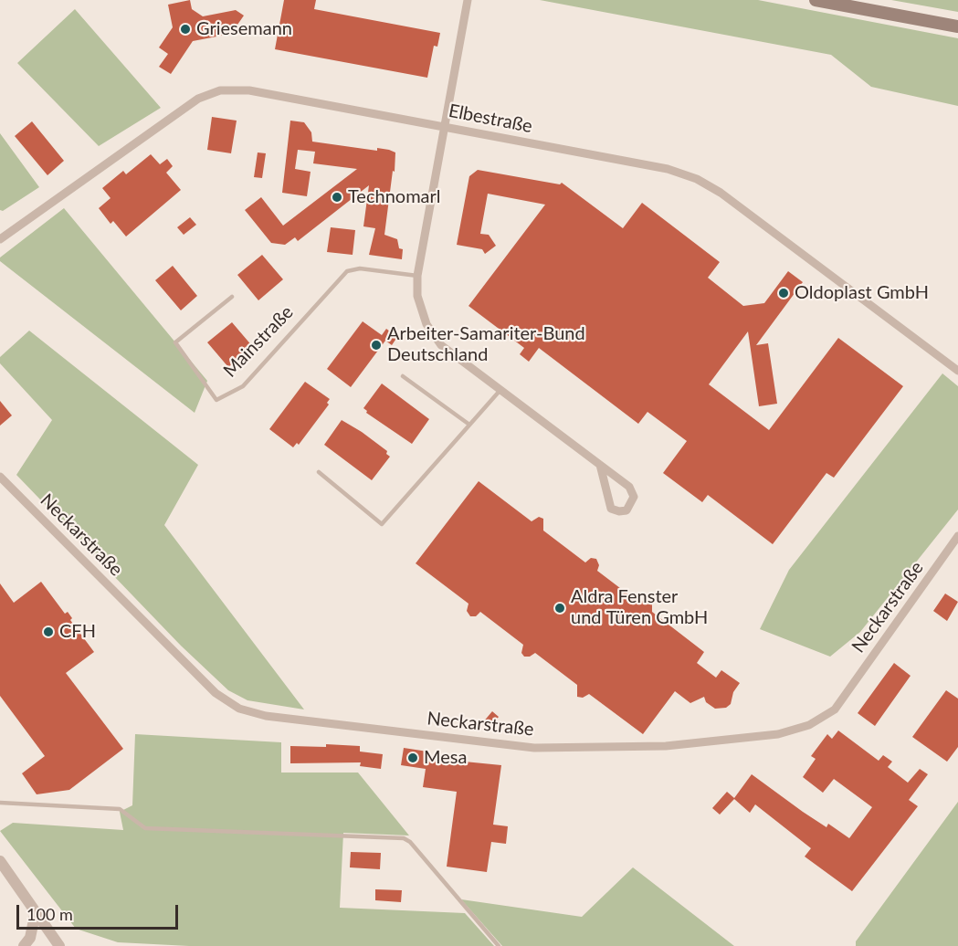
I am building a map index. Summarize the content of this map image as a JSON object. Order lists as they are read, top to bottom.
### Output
{
  "streets": {
    "street": ["Elbestraße", "Neckarstraße"],
    "lane": ["Mainstraße"]
  },
  "places": [
    "Griesemann",
    "Technomarl",
    "Oldoplast GmbH",
    "Arbeiter-Samariter-Bund Deutschland",
    "Aldra Fenster und Türen GmbH",
    "CFH",
    "Mesa"
  ],
  "scale_bar": "100 m"
}
